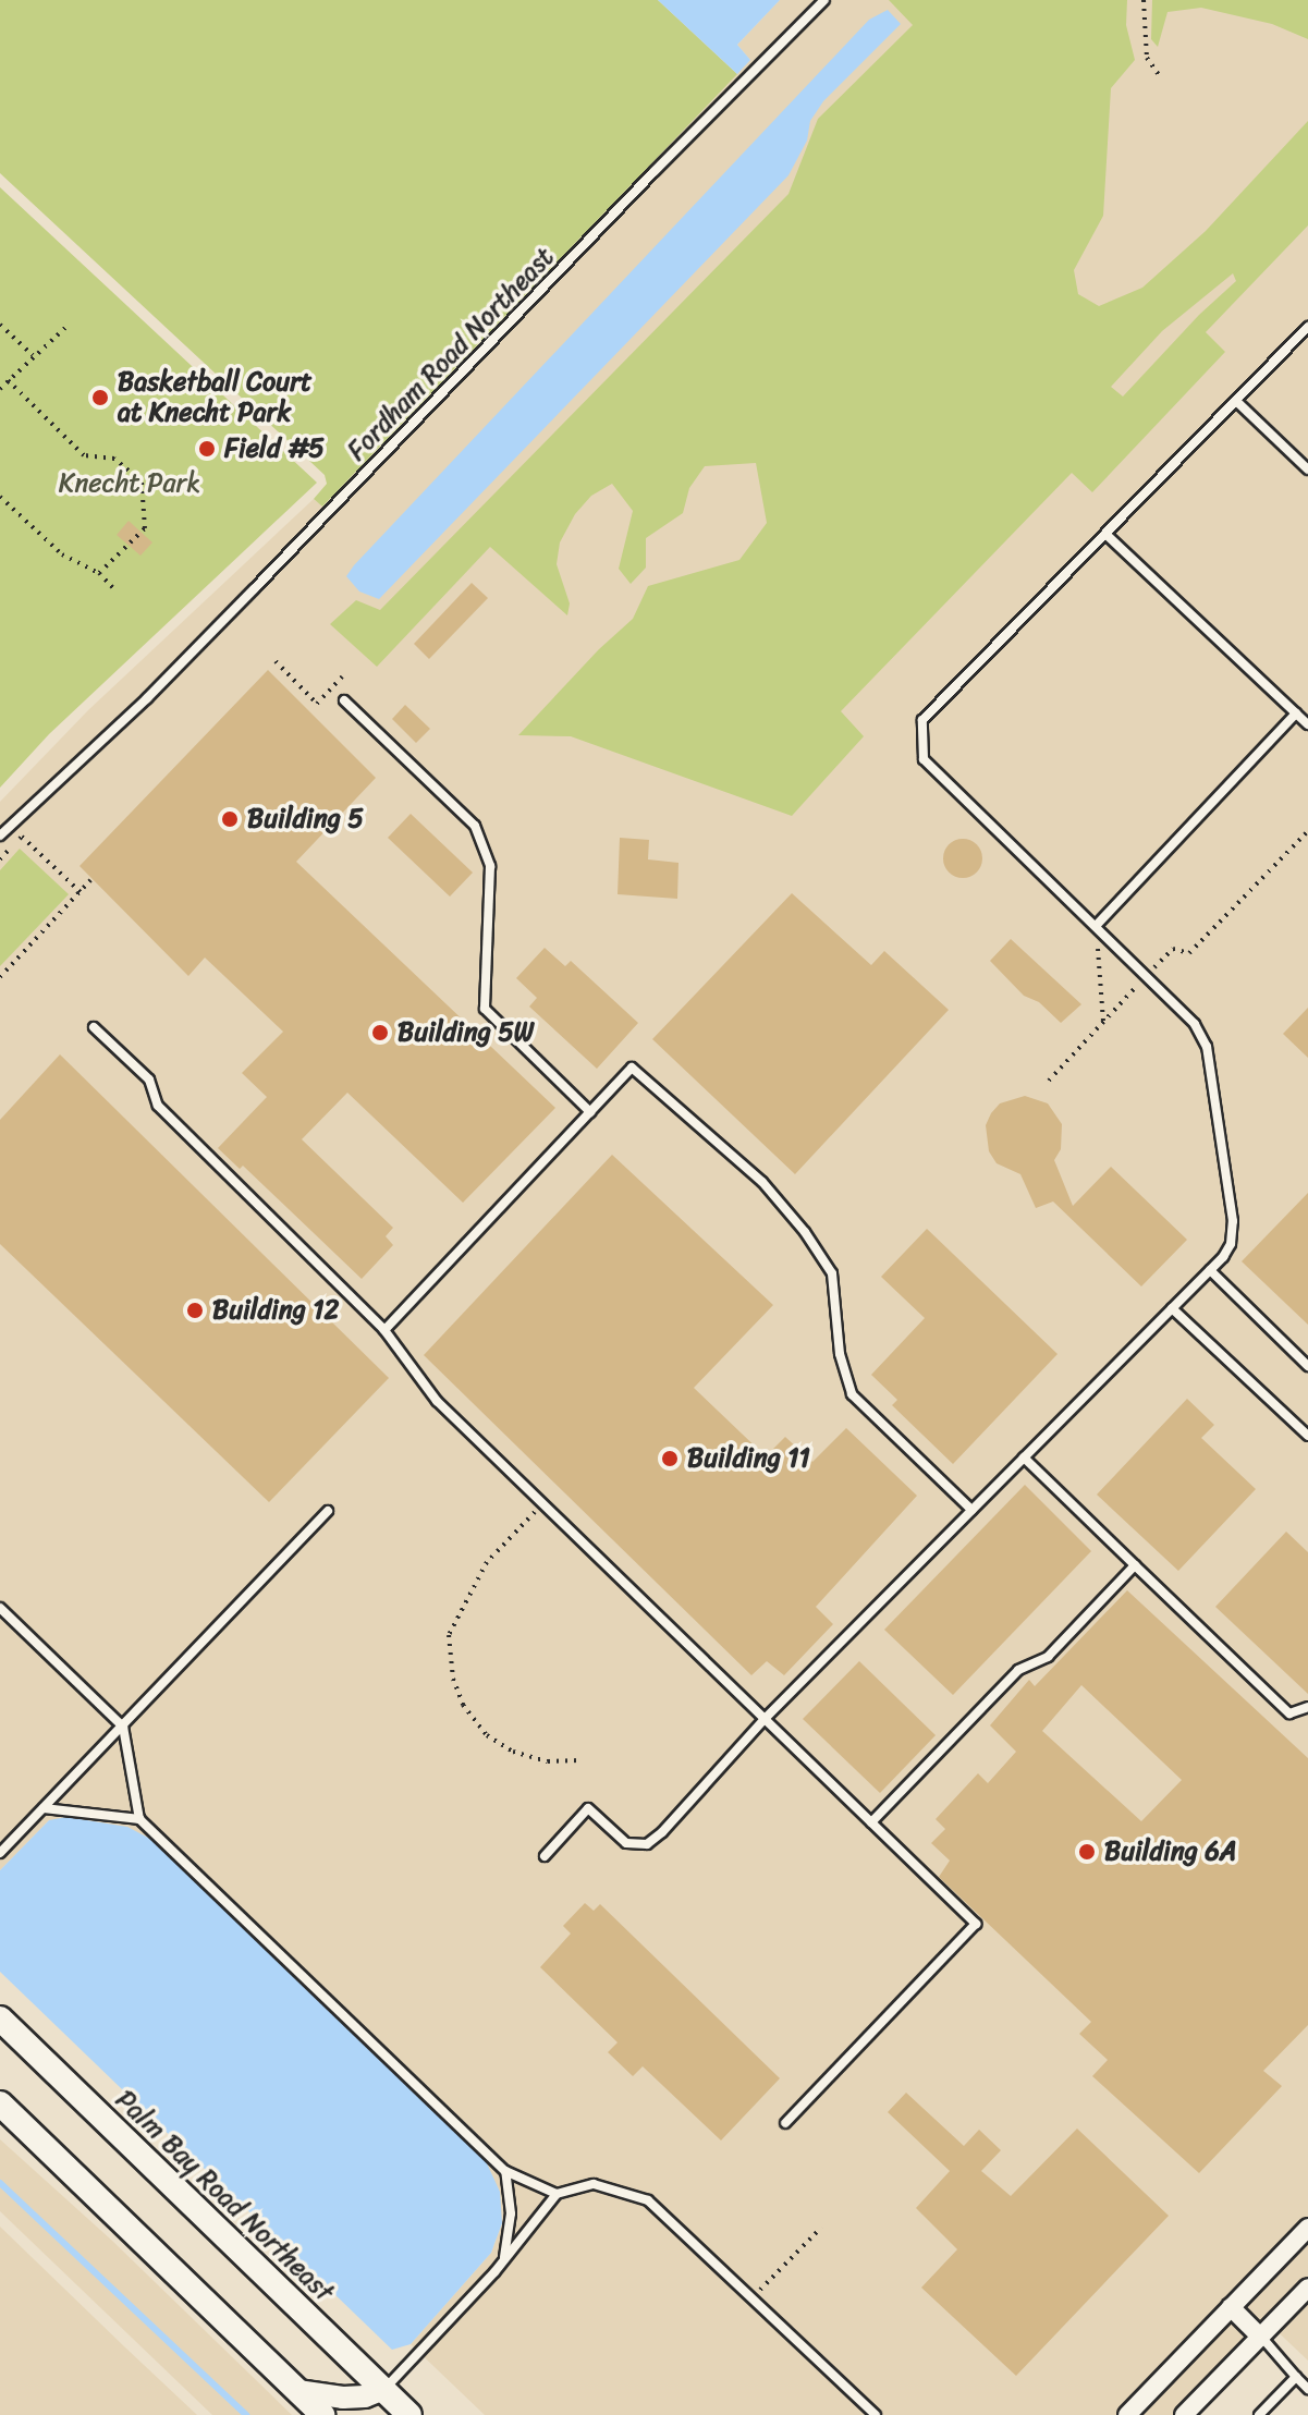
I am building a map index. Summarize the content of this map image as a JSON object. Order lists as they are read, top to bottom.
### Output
{
  "streets": {
    "main road": ["Palm Bay Road Northeast"],
    "lane": ["Fordham Road Northeast"]
  },
  "parks": ["Knecht Park"],
  "places": [
    "Basketball Court at Knecht Park",
    "Field #5",
    "Building 5",
    "Building 5W",
    "Building 12",
    "Building 11",
    "Building 6A"
  ]
}
